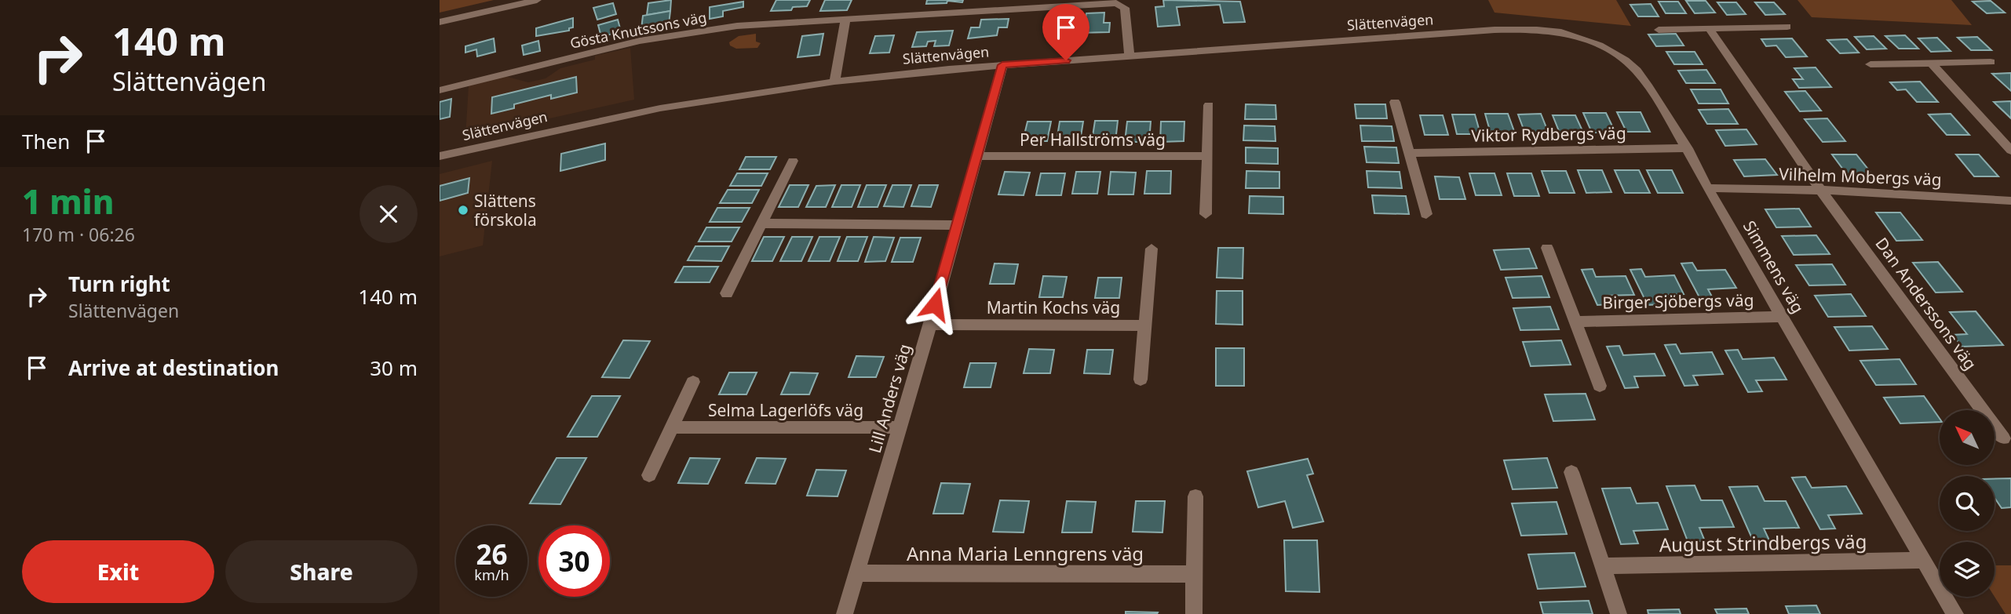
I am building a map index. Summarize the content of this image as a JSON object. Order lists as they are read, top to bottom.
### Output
{
  "streets": {
    "street": [
      "Slättenvägen",
      "Gösta Knutssons väg",
      "Viktor Rydbergs väg",
      "Per Hallströms väg",
      "Vilhelm Mobergs väg",
      "Simmens väg",
      "Birger Sjöbergs väg",
      "Dan Anderssons väg",
      "Martin Kochs väg",
      "Lill Anders väg",
      "Selma Lagerlöfs väg",
      "August Strindbergs väg",
      "Anna Maria Lenngrens väg"
    ]
  },
  "crossings": [
    ["Slättenvägen", "Gösta Knutssons väg"],
    ["Slättenvägen", "Simmens väg"],
    ["Slättenvägen", "Lill Anders väg"],
    ["Viktor Rydbergs väg", "Simmens väg"],
    ["Per Hallströms väg", "Lill Anders väg"],
    ["Vilhelm Mobergs väg", "Simmens väg"],
    ["Vilhelm Mobergs väg", "Dan Anderssons väg"],
    ["Simmens väg", "Birger Sjöbergs väg"],
    ["Simmens väg", "August Strindbergs väg"],
    ["Martin Kochs väg", "Lill Anders väg"],
    ["Lill Anders väg", "Selma Lagerlöfs väg"],
    ["Lill Anders väg", "Anna Maria Lenngrens väg"]
  ],
  "places": ["Slättens förskola"],
  "north": "top left",
  "page": {
    "turn": ["140 m", "Slättenvägen"],
    "then": "Then",
    "heading": ["1 min", "170 m · 06:26"],
    "list": [
      {
        "name": "Turn right",
        "note": "Slättenvägen",
        "value": "140 m"
      },
      {
        "name": "Arrive at destination",
        "value": "30 m"
      }
    ],
    "speed": "26 km/h",
    "limit": "30",
    "buttons": ["Exit", "Share"]
  }
}
